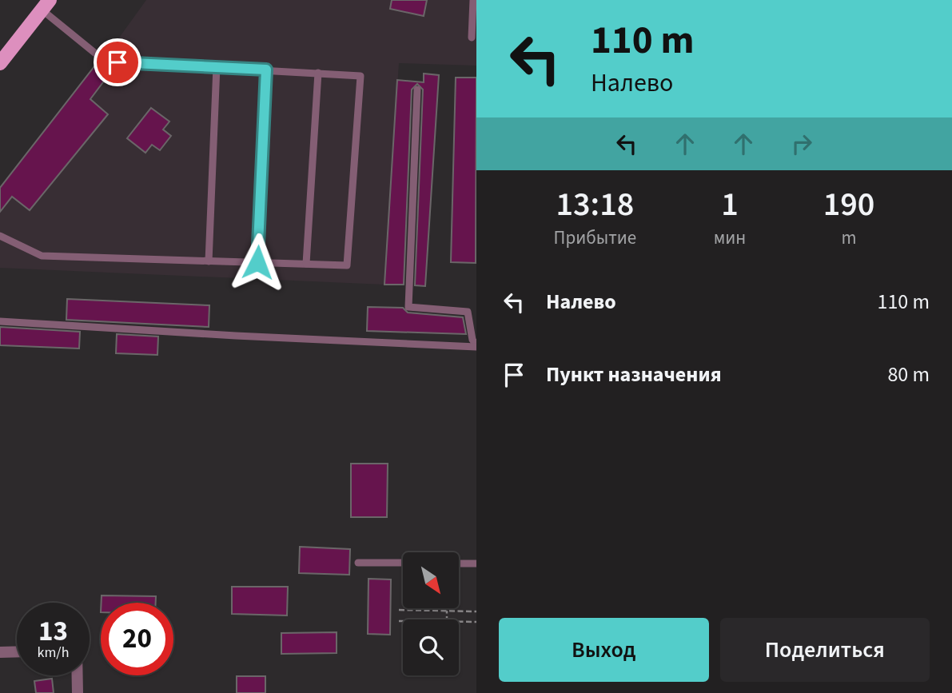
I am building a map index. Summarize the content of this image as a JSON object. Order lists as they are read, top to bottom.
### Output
{
  "north": "bottom right",
  "page": {
    "turn": ["110 m", "Налево"],
    "eta": [
      "13:18",
      "Прибытие",
      "1",
      "мин",
      "190",
      "m"
    ],
    "list": [
      {
        "name": "Налево",
        "value": "110 m"
      },
      {
        "name": "Пункт назначения",
        "value": "80 m"
      }
    ],
    "speed": "13 km/h",
    "limit": "20",
    "buttons": ["Выход", "Поделиться"]
  }
}
